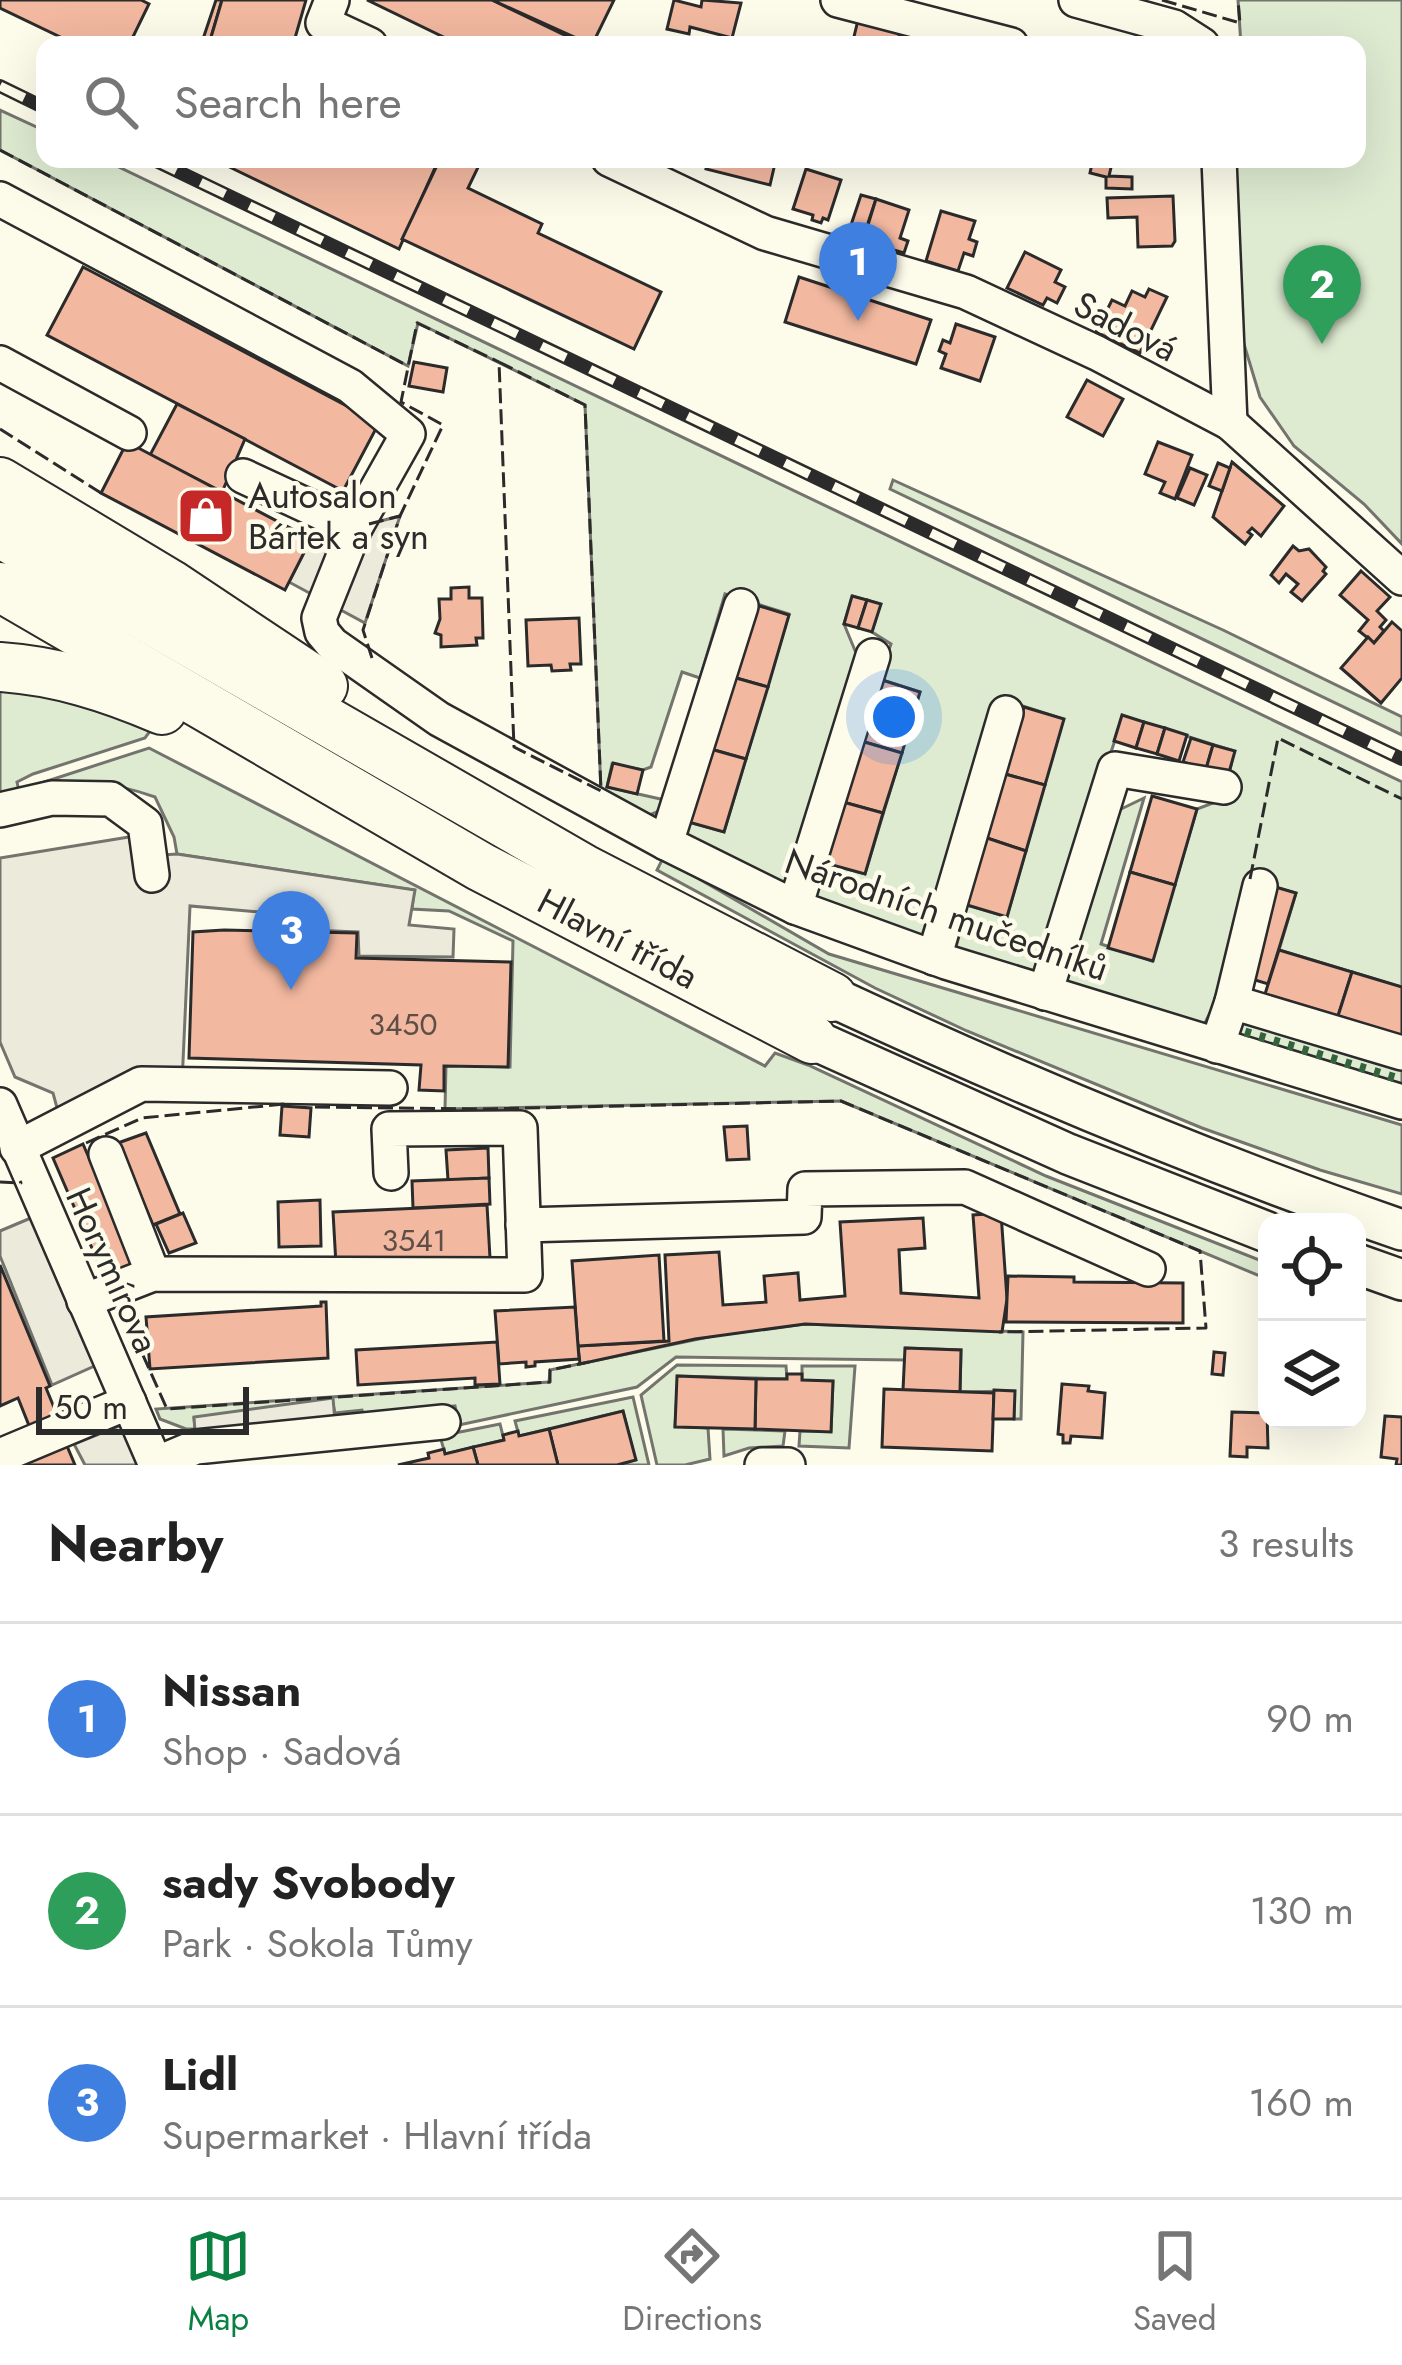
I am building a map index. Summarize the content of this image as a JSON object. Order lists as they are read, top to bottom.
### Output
{
  "streets": {
    "highway": ["Hlavní třída"],
    "street": ["Sadová", "Národních mučedníků", "Horymírova"]
  },
  "places": {
    "shop": ["Autosalon Bártek a syn"]
  },
  "house_numbers": ["3450", "3541"],
  "scale_bar": "50 m",
  "page": {
    "search": "Search here",
    "pins": ["1", "2", "3"],
    "scale": "50 m",
    "heading": ["Nearby", "3 results"],
    "list": [
      {
        "mark": "1",
        "name": "Nissan",
        "note": "Shop · Sadová",
        "value": "90 m"
      },
      {
        "mark": "2",
        "name": "sady Svobody",
        "note": "Park · Sokola Tůmy",
        "value": "130 m"
      },
      {
        "mark": "3",
        "name": "Lidl",
        "note": "Supermarket · Hlavní třída",
        "value": "160 m"
      }
    ],
    "nav": ["Map", "Directions", "Saved"]
  }
}
